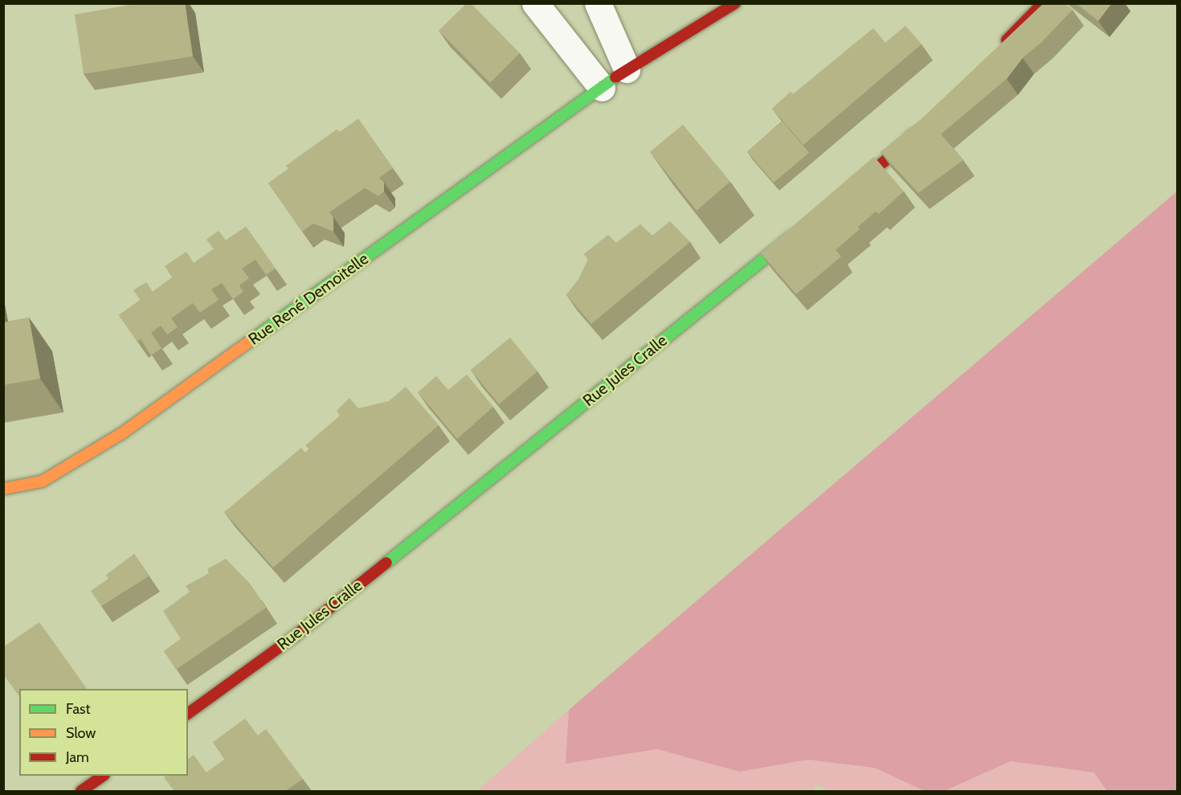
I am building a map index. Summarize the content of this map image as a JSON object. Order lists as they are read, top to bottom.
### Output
{
  "streets": {
    "street": ["Rue René Demoitelle", "Rue Jules Cralle"]
  },
  "legend": ["Fast", "Slow", "Jam"]
}
